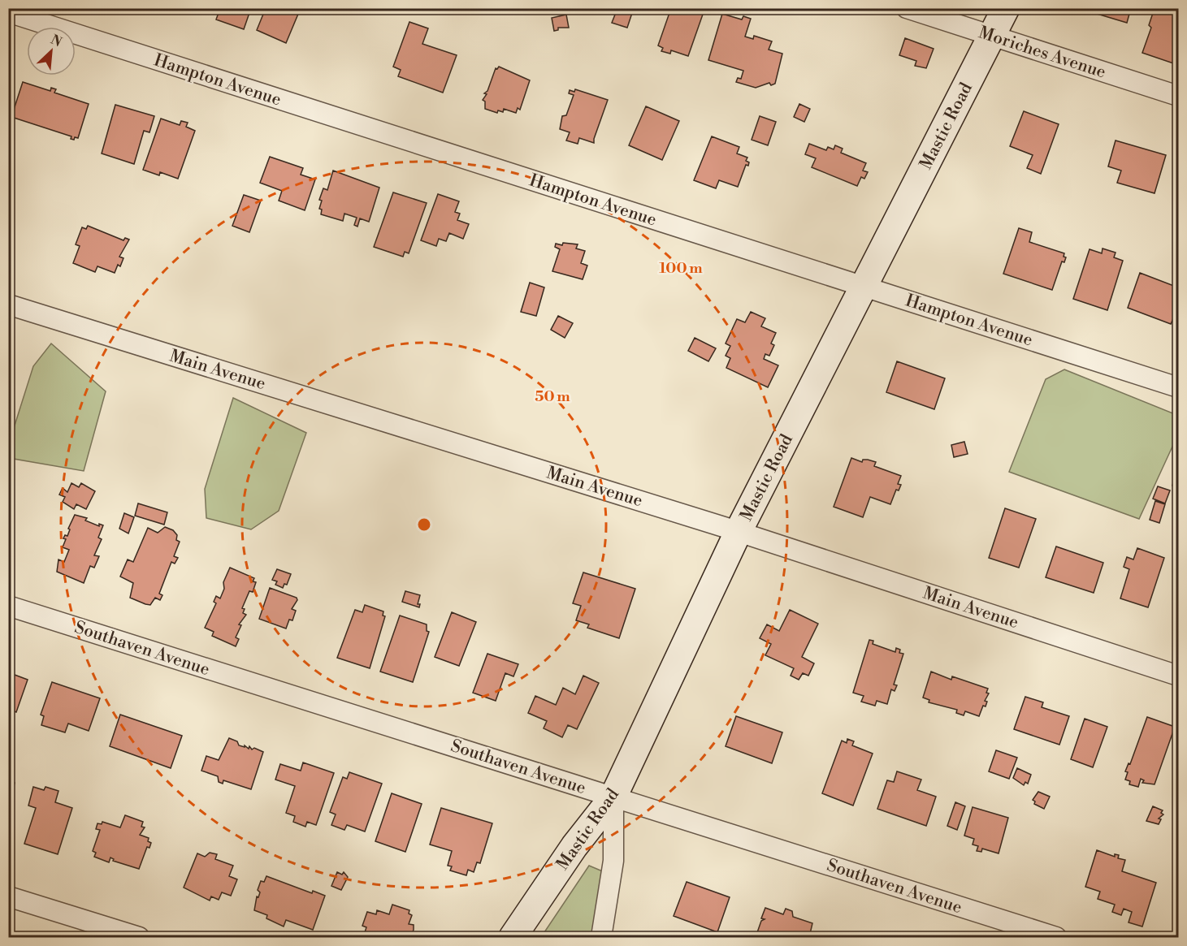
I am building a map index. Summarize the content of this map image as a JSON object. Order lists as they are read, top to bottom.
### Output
{
  "streets": {
    "main road": ["Mastic Road"],
    "street": [
      "Moriches Avenue",
      "Hampton Avenue",
      "Main Avenue",
      "Southaven Avenue"
    ]
  },
  "crossings": [
    ["Moriches Avenue", "Mastic Road"],
    ["Hampton Avenue", "Mastic Road"],
    ["Mastic Road", "Main Avenue"],
    ["Mastic Road", "Southaven Avenue"]
  ],
  "north": "top right",
  "rings": ["100 m", "50 m"]
}
